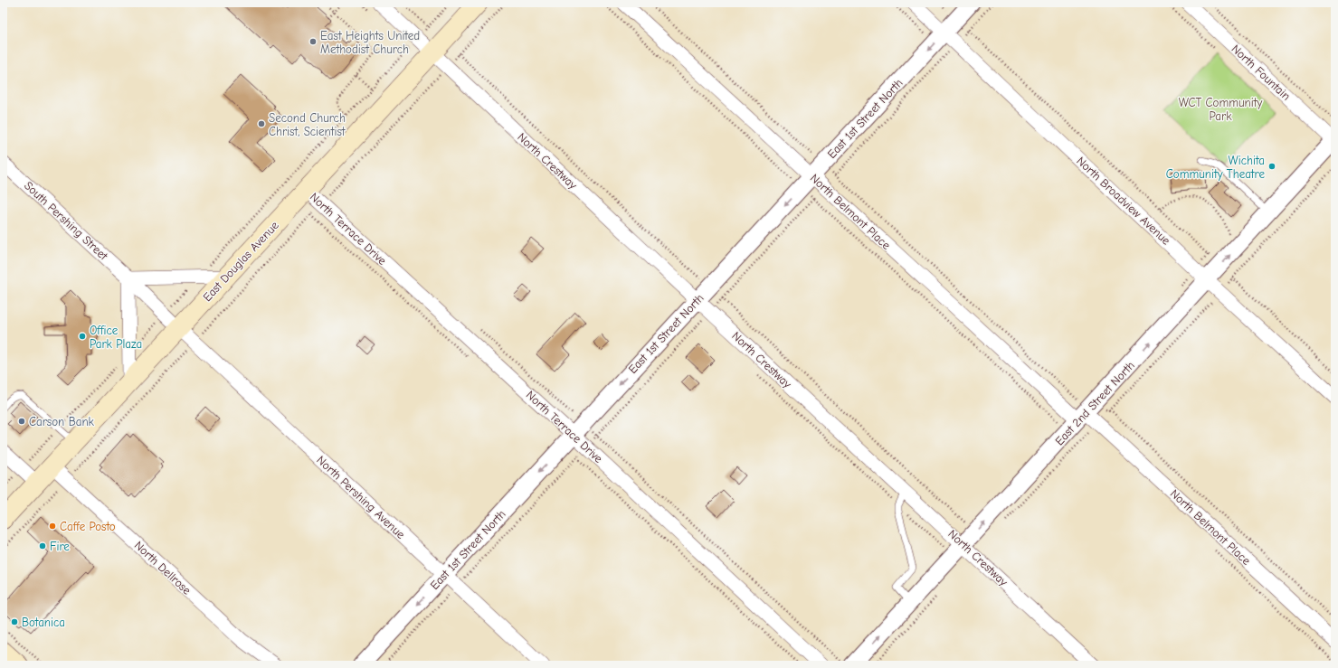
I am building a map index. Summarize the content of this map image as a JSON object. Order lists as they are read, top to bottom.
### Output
{
  "streets": {
    "main road": ["East Douglas Avenue"],
    "street": [
      "North Fountain",
      "East 1st Street North",
      "North Crestway",
      "North Broadview Avenue",
      "North Belmont Place",
      "South Pershing Street",
      "North Terrace Drive",
      "East 2nd Street North",
      "North Pershing Avenue",
      "North Dellrose"
    ]
  },
  "crossings": [
    ["North Fountain", "East 2nd Street North"],
    ["East 1st Street North", "North Crestway"],
    ["East 1st Street North", "North Broadview Avenue"],
    ["East 1st Street North", "North Belmont Place"],
    ["East 1st Street North", "North Terrace Drive"],
    ["East 1st Street North", "North Pershing Avenue"],
    ["North Crestway", "East Douglas Avenue"],
    ["North Crestway", "East 2nd Street North"],
    ["North Broadview Avenue", "East 2nd Street North"],
    ["North Belmont Place", "East 2nd Street North"],
    ["South Pershing Street", "East Douglas Avenue"],
    ["South Pershing Street", "North Pershing Avenue"],
    ["North Terrace Drive", "East Douglas Avenue"],
    ["East Douglas Avenue", "North Pershing Avenue"],
    ["East Douglas Avenue", "North Dellrose"]
  ],
  "one_way": ["East 1st Street North", "East 2nd Street North"],
  "parks": ["WCT Community Park"],
  "places": [
    "East Heights United Methodist Church",
    "Second Church Christ, Scientist",
    "Wichita Community Theatre",
    "Office Park Plaza",
    "Carson Bank",
    "Caffe Posto",
    "Fire",
    "Botanica"
  ]
}
